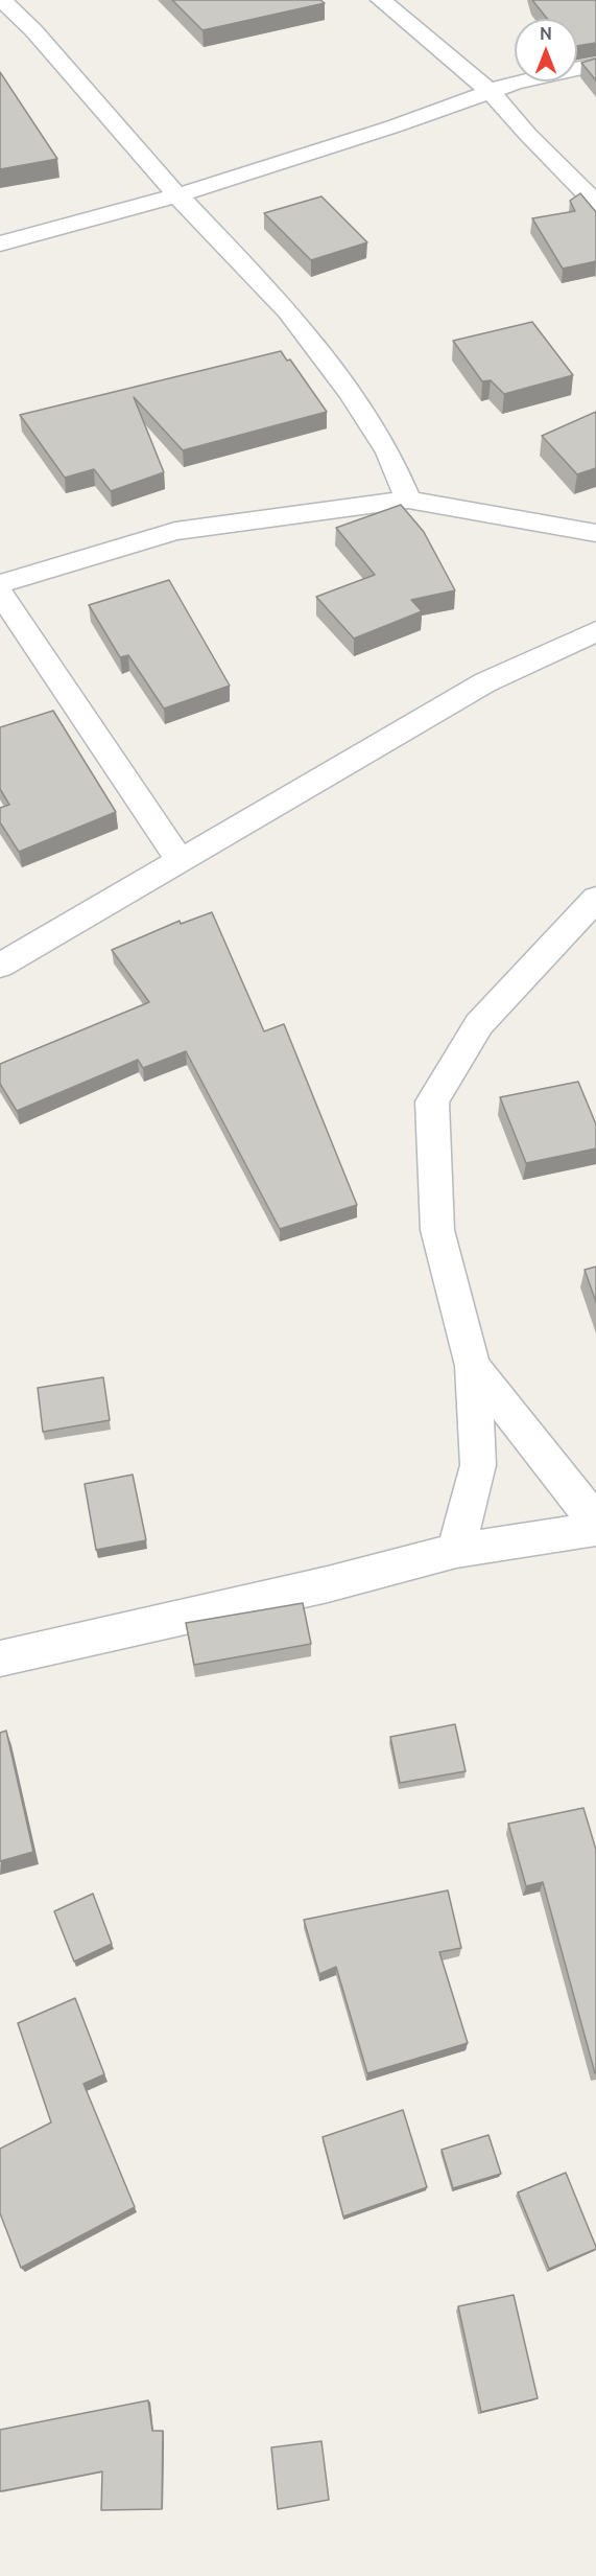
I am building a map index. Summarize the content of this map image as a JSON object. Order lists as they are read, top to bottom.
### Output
{
  "north": "top"
}
